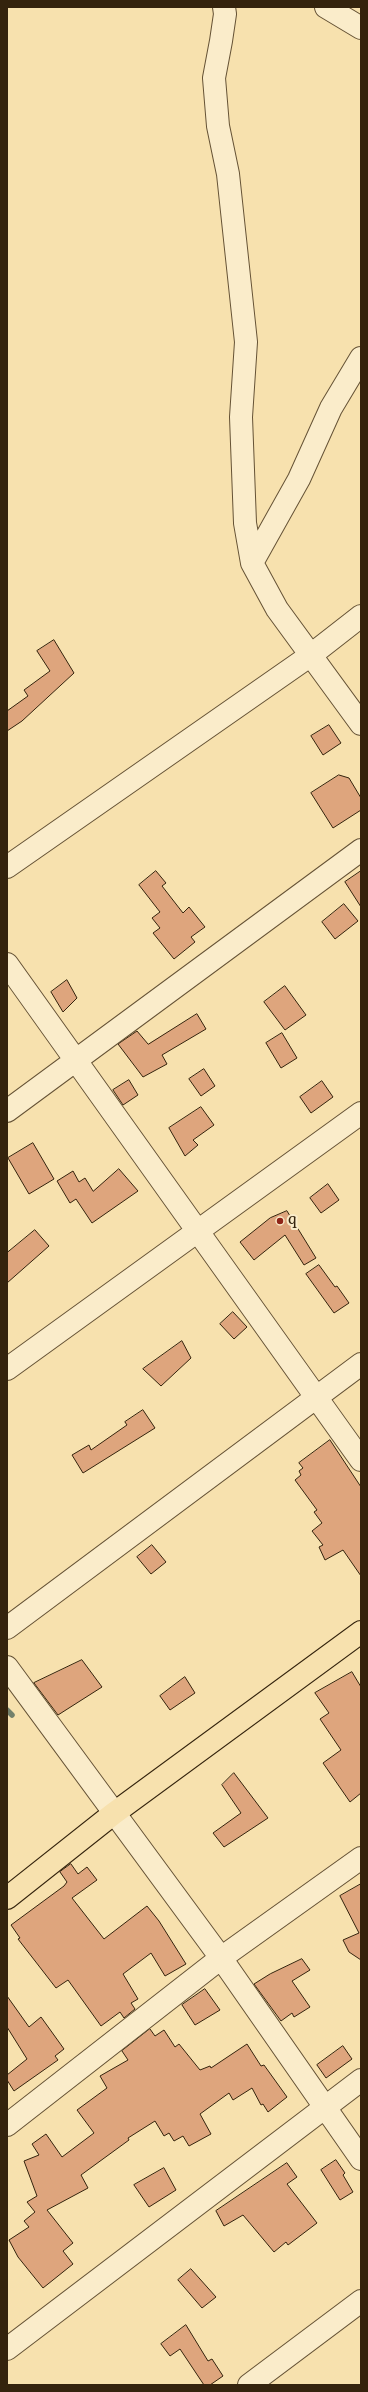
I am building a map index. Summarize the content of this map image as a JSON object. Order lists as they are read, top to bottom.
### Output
{
  "places": ["q"]
}
